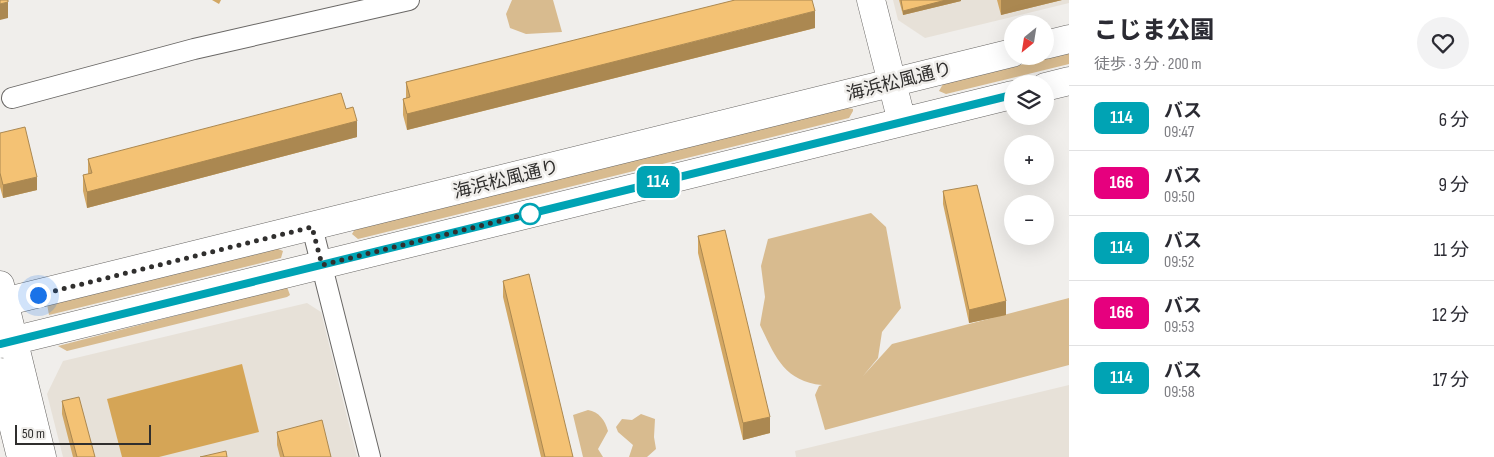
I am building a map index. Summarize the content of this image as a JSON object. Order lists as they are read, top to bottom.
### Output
{
  "streets": {
    "street": ["海浜松風通り"]
  },
  "lines": ["bus line 114"],
  "scale_bar": "50 m",
  "north": "bottom left",
  "page": {
    "on_map": "114",
    "heading": ["こじま公園", "徒歩 · 3 分 · 200 m"],
    "map_buttons": ["+", "−"],
    "list": [
      {
        "mark": "114",
        "name": "バス",
        "note": "09:47",
        "value": "6 分"
      },
      {
        "mark": "166",
        "name": "バス",
        "note": "09:50",
        "value": "9 分"
      },
      {
        "mark": "114",
        "name": "バス",
        "note": "09:52",
        "value": "11 分"
      },
      {
        "mark": "166",
        "name": "バス",
        "note": "09:53",
        "value": "12 分"
      },
      {
        "mark": "114",
        "name": "バス",
        "note": "09:58",
        "value": "17 分"
      }
    ],
    "scale": "50 m"
  }
}
